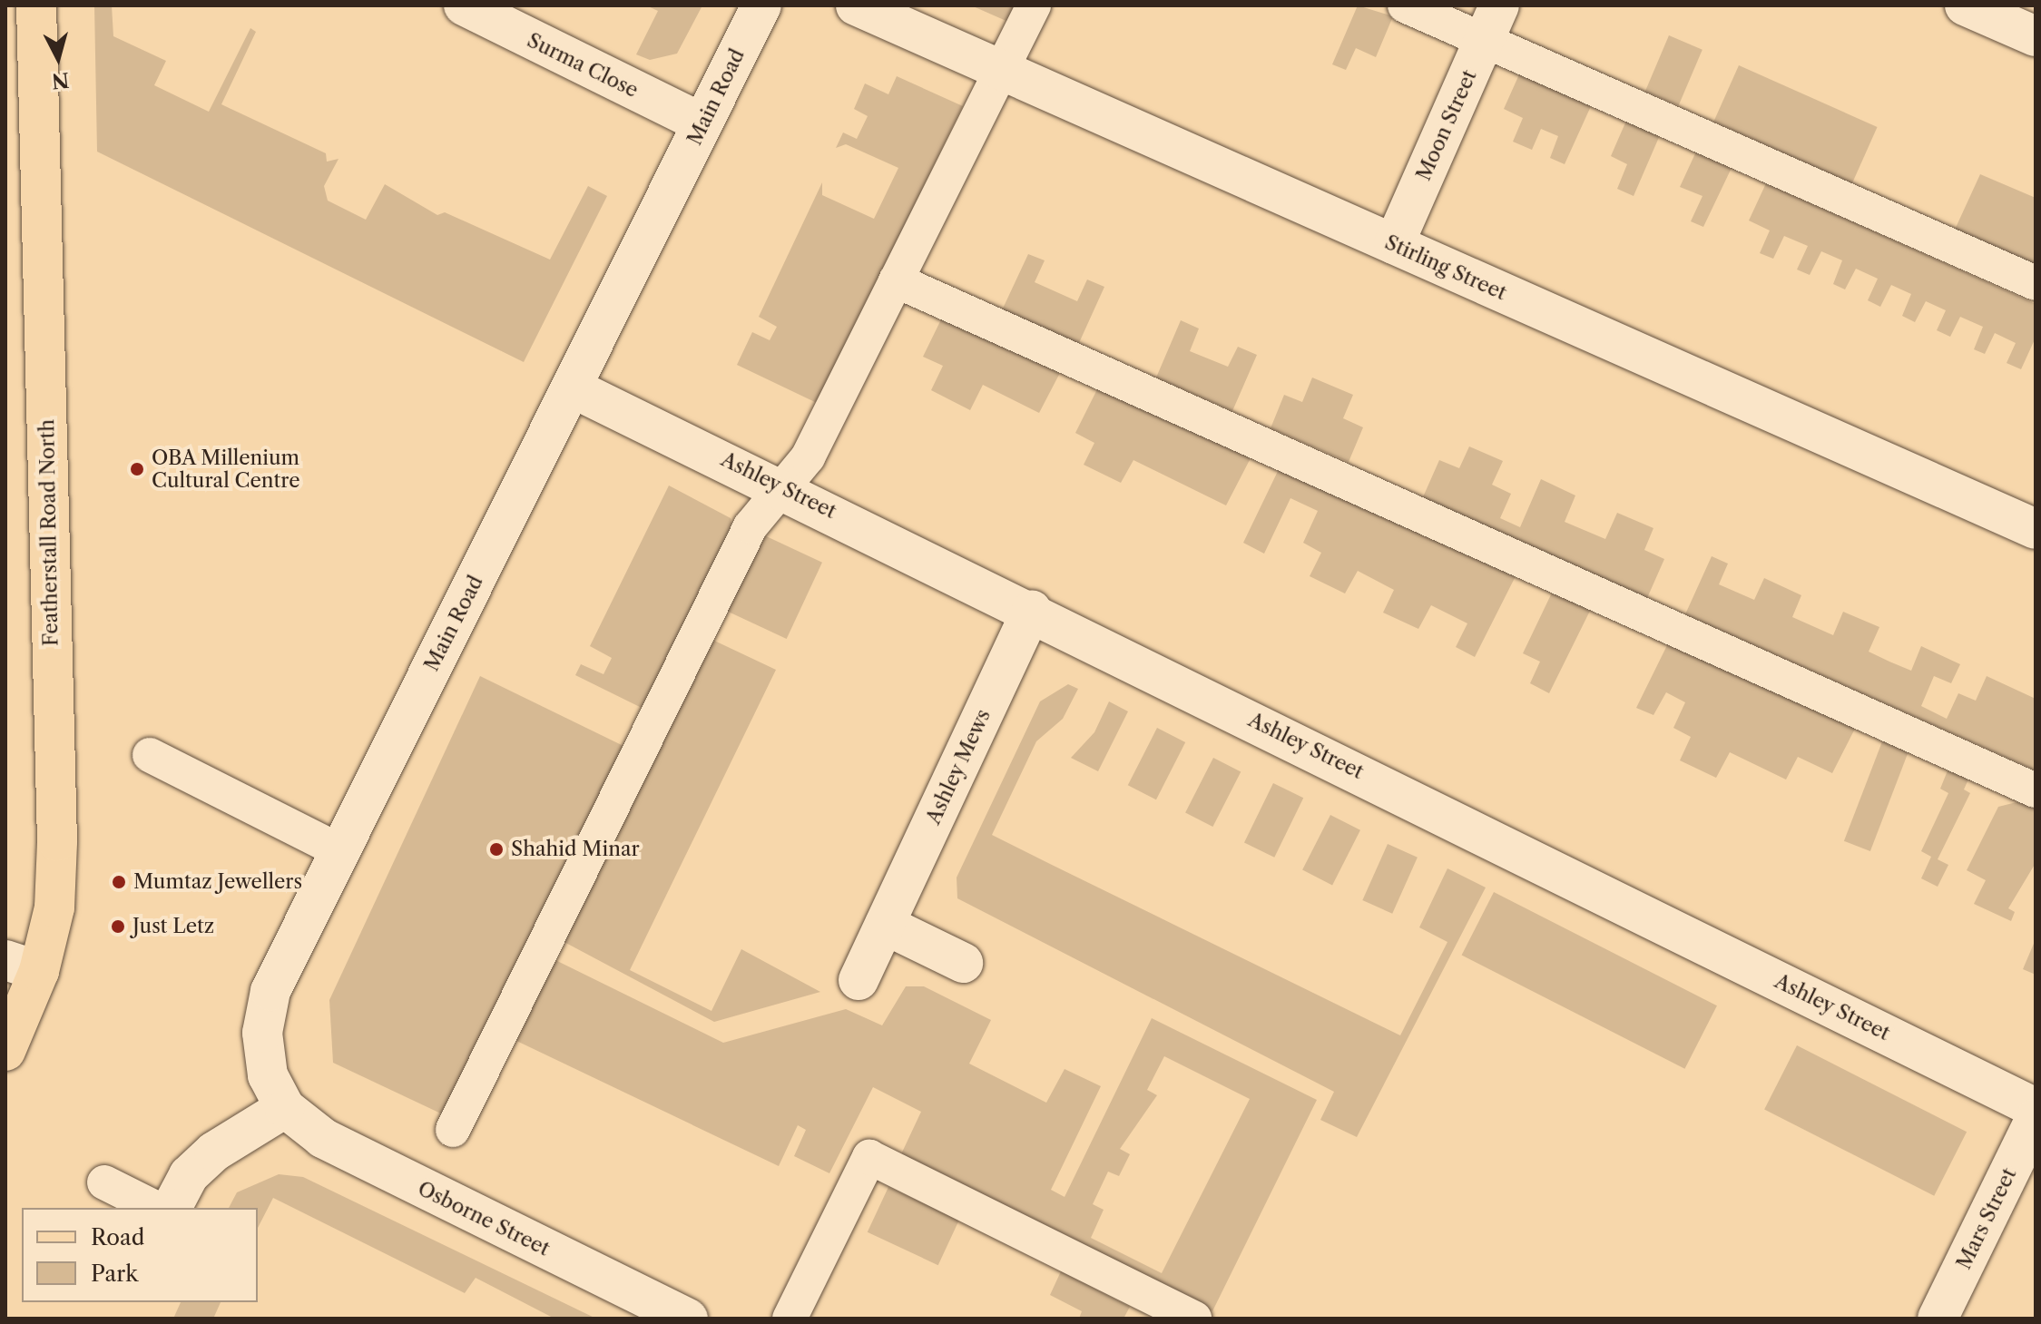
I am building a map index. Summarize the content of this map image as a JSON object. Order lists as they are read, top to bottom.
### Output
{
  "streets": {
    "main road": ["Featherstall Road North"],
    "street": [
      "Surma Close",
      "Main Road",
      "Moon Street",
      "Stirling Street",
      "Ashley Street",
      "Ashley Mews",
      "Osborne Street",
      "Mars Street"
    ]
  },
  "crossings": [
    ["Surma Close", "Main Road"],
    ["Main Road", "Ashley Street"],
    ["Main Road", "Osborne Street"],
    ["Moon Street", "Stirling Street"],
    ["Ashley Street", "Ashley Mews"]
  ],
  "places": [
    "OBA Millenium Cultural Centre",
    "Shahid Minar",
    "Mumtaz Jewellers",
    "Just Letz"
  ],
  "legend": ["Road", "Park"],
  "north": "bottom"
}
